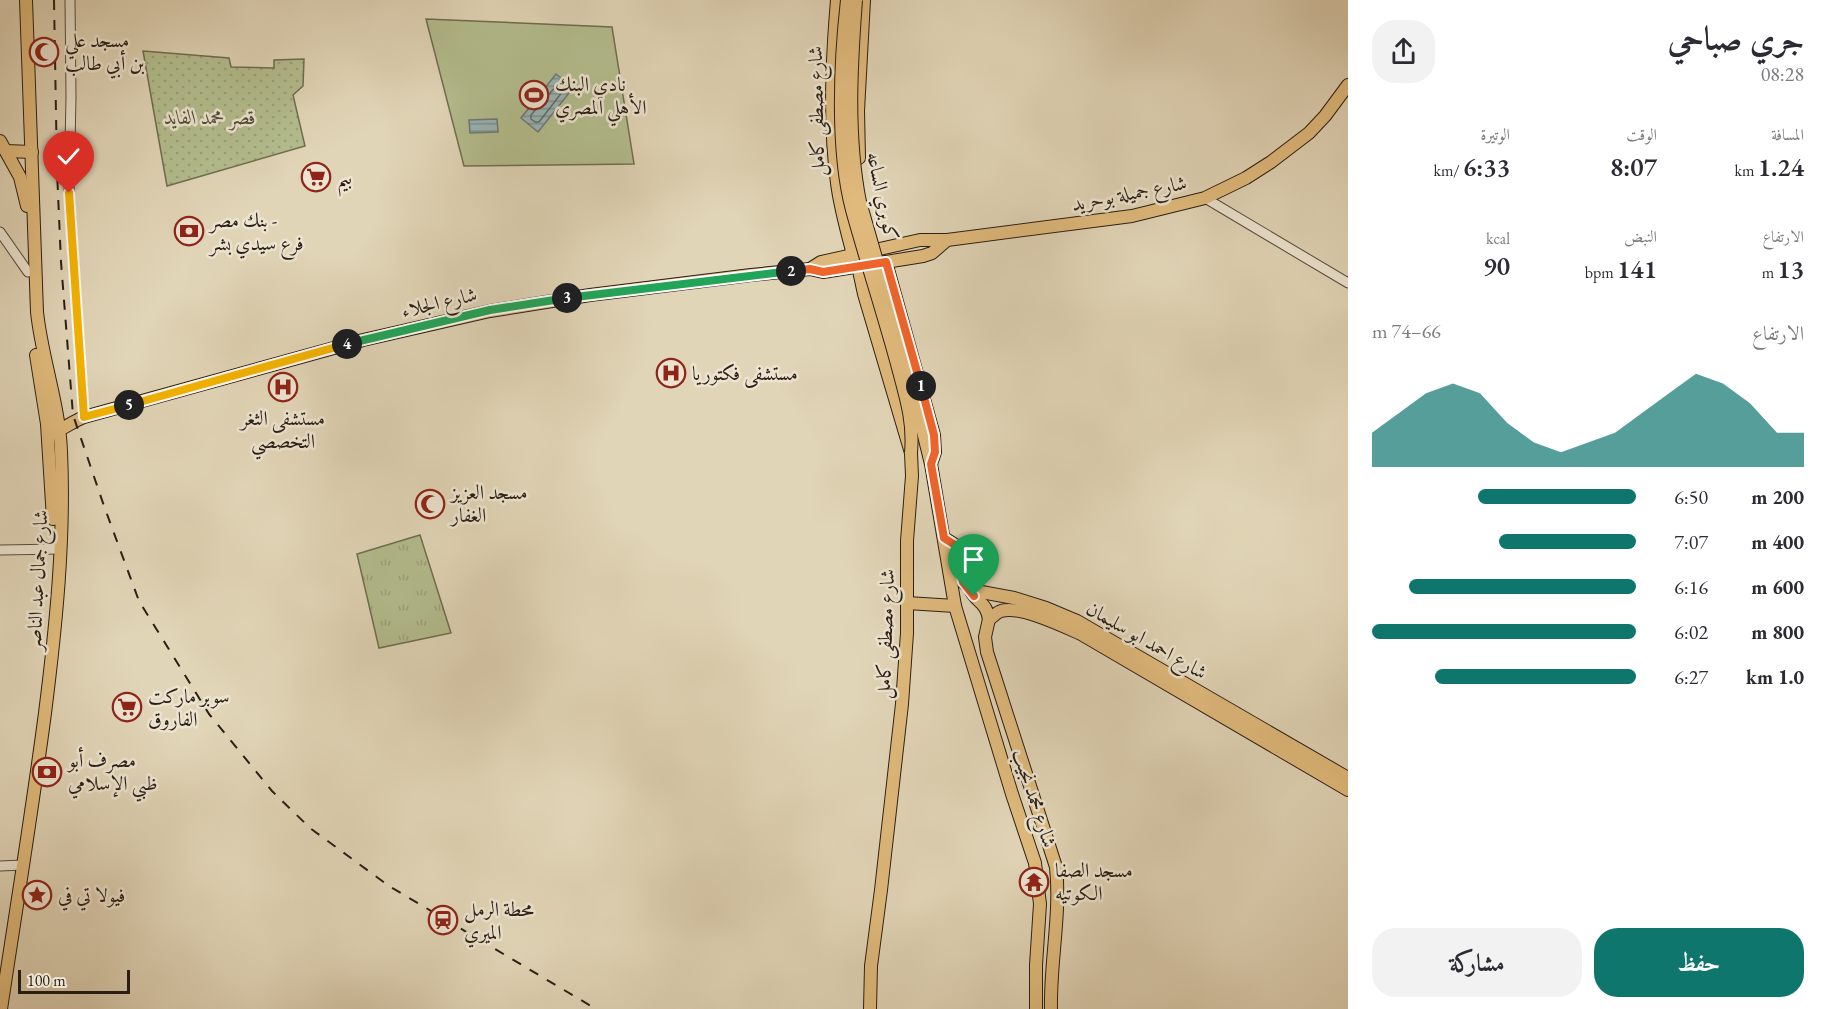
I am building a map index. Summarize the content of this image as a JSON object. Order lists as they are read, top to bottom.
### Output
{
  "streets": {
    "main road": [
      "شارع مصطفى كامل",
      "شارع جميلة بوحريد",
      "كوبري الساعه",
      "شارع الجلاء",
      "شارع جمال عبد الناصر",
      "شارع احمد ابو سليمان",
      "شارع محمد نجيب"
    ]
  },
  "crossings": [
    ["شارع مصطفى كامل", "كوبري الساعه"],
    ["شارع مصطفى كامل", "شارع الجلاء"],
    ["شارع جميلة بوحريد", "شارع الجلاء"],
    ["شارع الجلاء", "شارع جمال عبد الناصر"],
    ["شارع احمد ابو سليمان", "شارع محمد نجيب"]
  ],
  "parks": ["قصر محمد الفايد"],
  "places": {
    "mosque": ["مسجد علي بن أبي طالب", "مسجد العزيز الغفار"],
    "sports": ["نادي البنك الأهلي المصري"],
    "supermarket": ["بيم", "سوبر ماركت الفاروق"],
    "bank": ["بنك مصر - فرع سيدي بشر", "مصرف أبو ظبي الإسلامي"],
    "hospital": ["مستشفى فكتوريا", "مستشفى الثغر التخصصي"],
    "temple": ["مسجد الصفا الكوتيه"],
    "place": ["فيولا تي في"],
    "station": ["محطة الرمل الميري"]
  },
  "scale_bar": "100 m",
  "page": {
    "heading": ["جري صباحي", "08:28"],
    "stats": [
      ["المسافة", "1.24 km"],
      ["الوقت", "8:07"],
      ["الوتيرة", "6:33 /km"],
      ["الارتفاع", "13 m"],
      ["النبض", "141 bpm"],
      ["kcal", "90"]
    ],
    "pins": [
      "2",
      "3",
      "4",
      "1",
      "5"
    ],
    "chart": ["الارتفاع", "66–74 m"],
    "list": [
      {
        "name": "200 m",
        "note": "6:50"
      },
      {
        "name": "400 m",
        "note": "7:07"
      },
      {
        "name": "600 m",
        "note": "6:16"
      },
      {
        "name": "800 m",
        "note": "6:02"
      },
      {
        "name": "1.0 km",
        "note": "6:27"
      }
    ],
    "buttons": ["حفظ", "مشاركة"],
    "scale": "100 m"
  }
}
